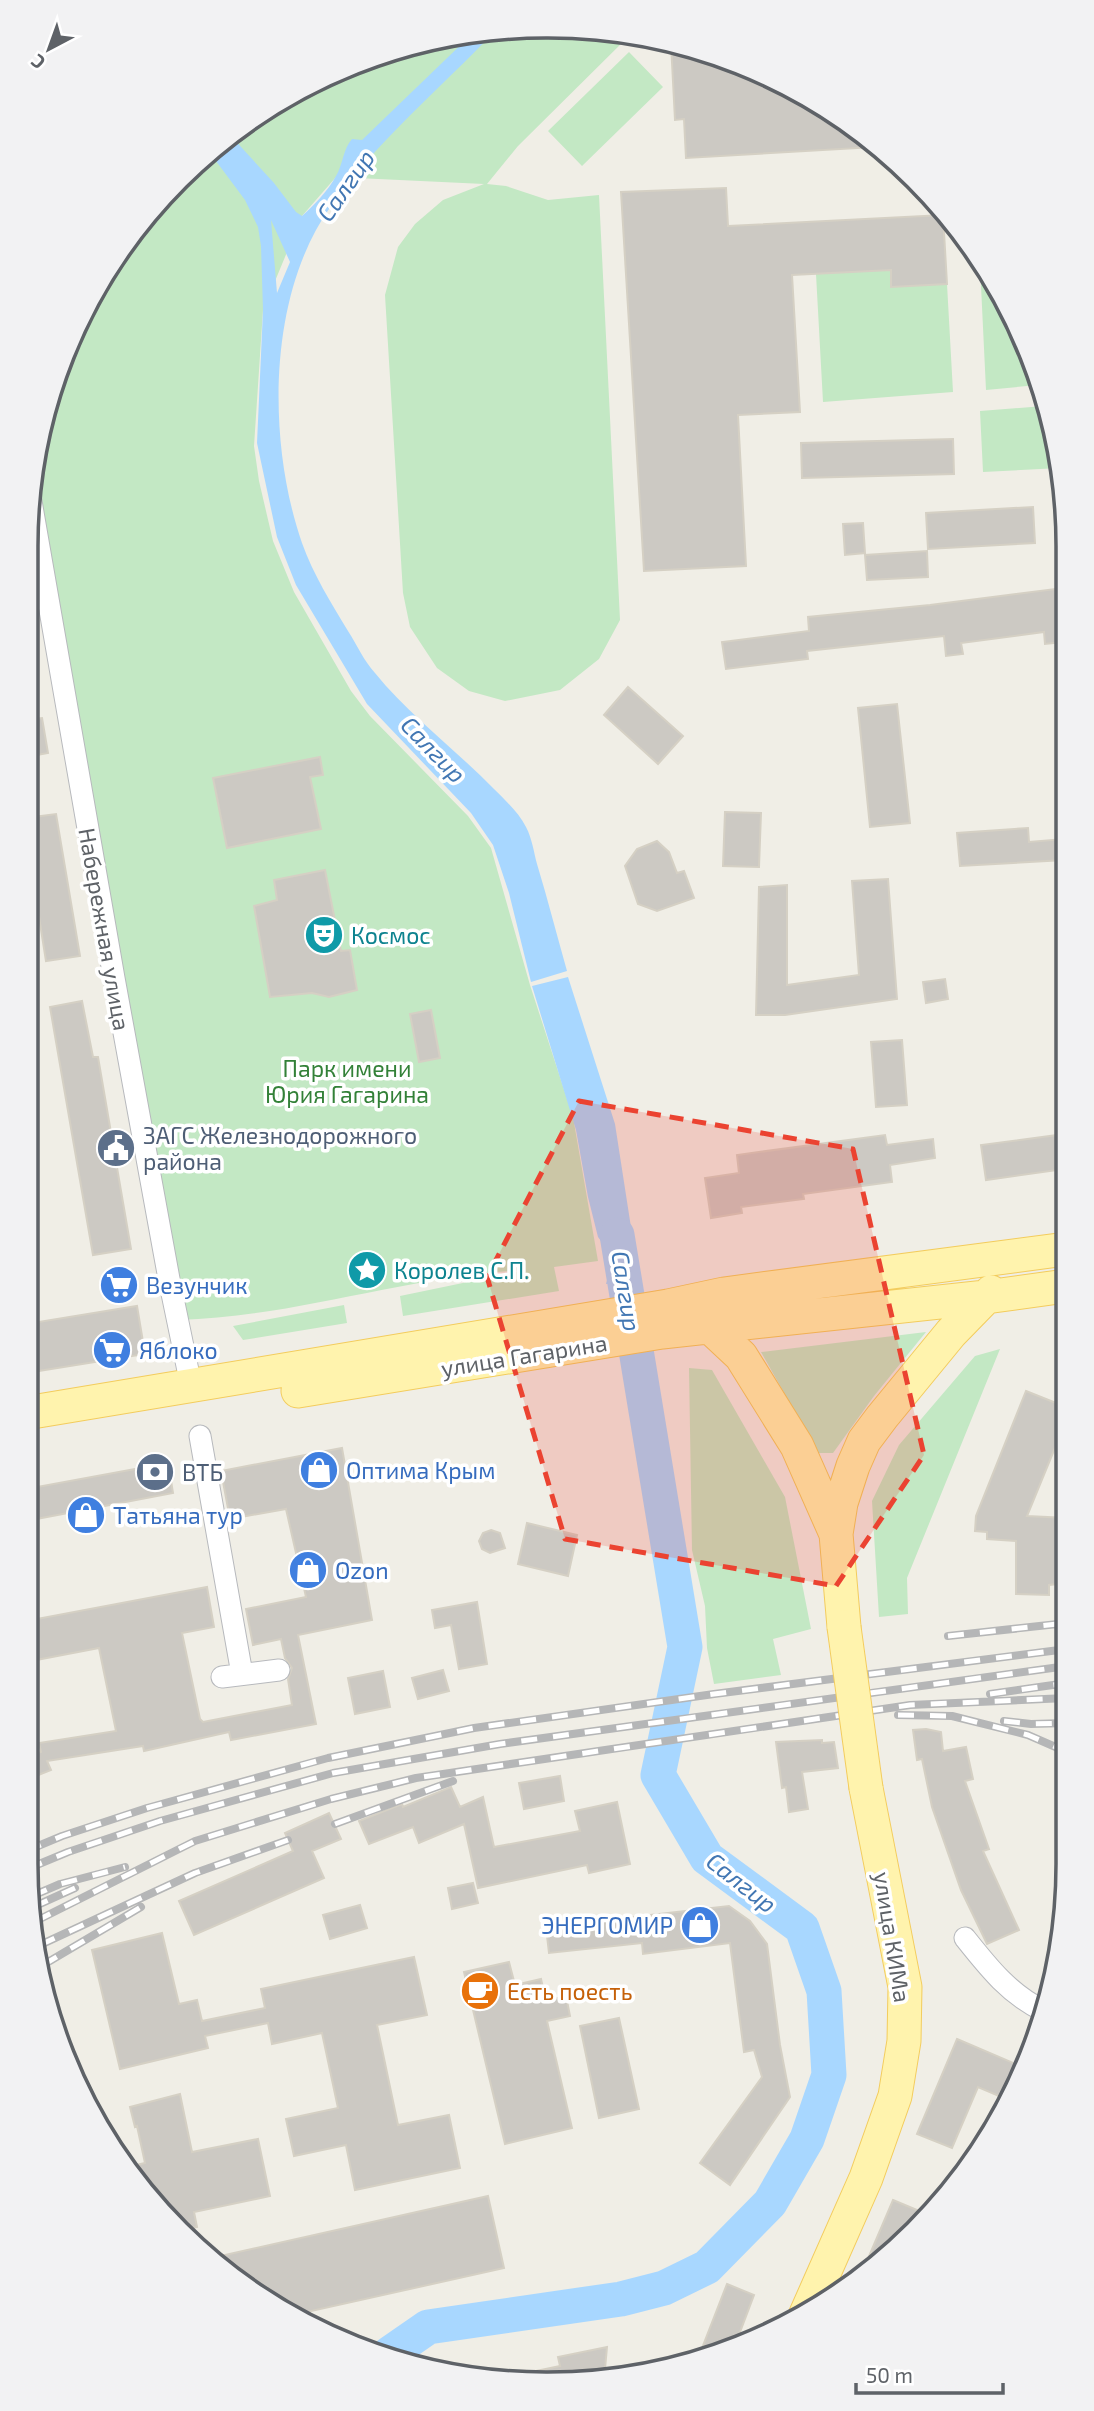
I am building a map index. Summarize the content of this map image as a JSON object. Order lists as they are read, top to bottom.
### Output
{
  "streets": {
    "main road": ["улица Гагарина", "улица КИМа"],
    "street": ["Набережная улица"]
  },
  "crossings": [
    ["Набережная улица", "улица Гагарина"]
  ],
  "water": ["Салгир"],
  "parks": ["Парк имени Юрия Гагарина"],
  "places": {
    "theatre": ["Космос"],
    "public building": ["ЗАГС Железнодорожного района"],
    "place": ["Королев С.П."],
    "supermarket": ["Везунчик", "Яблоко"],
    "shop": [
      "Оптима Крым",
      "Татьяна тур",
      "Ozon",
      "ЭНЕРГОМИР"
    ],
    "bank": ["ВТБ"],
    "cafe": ["Есть поесть"]
  },
  "scale_bar": "50 m",
  "north": "bottom left"
}
